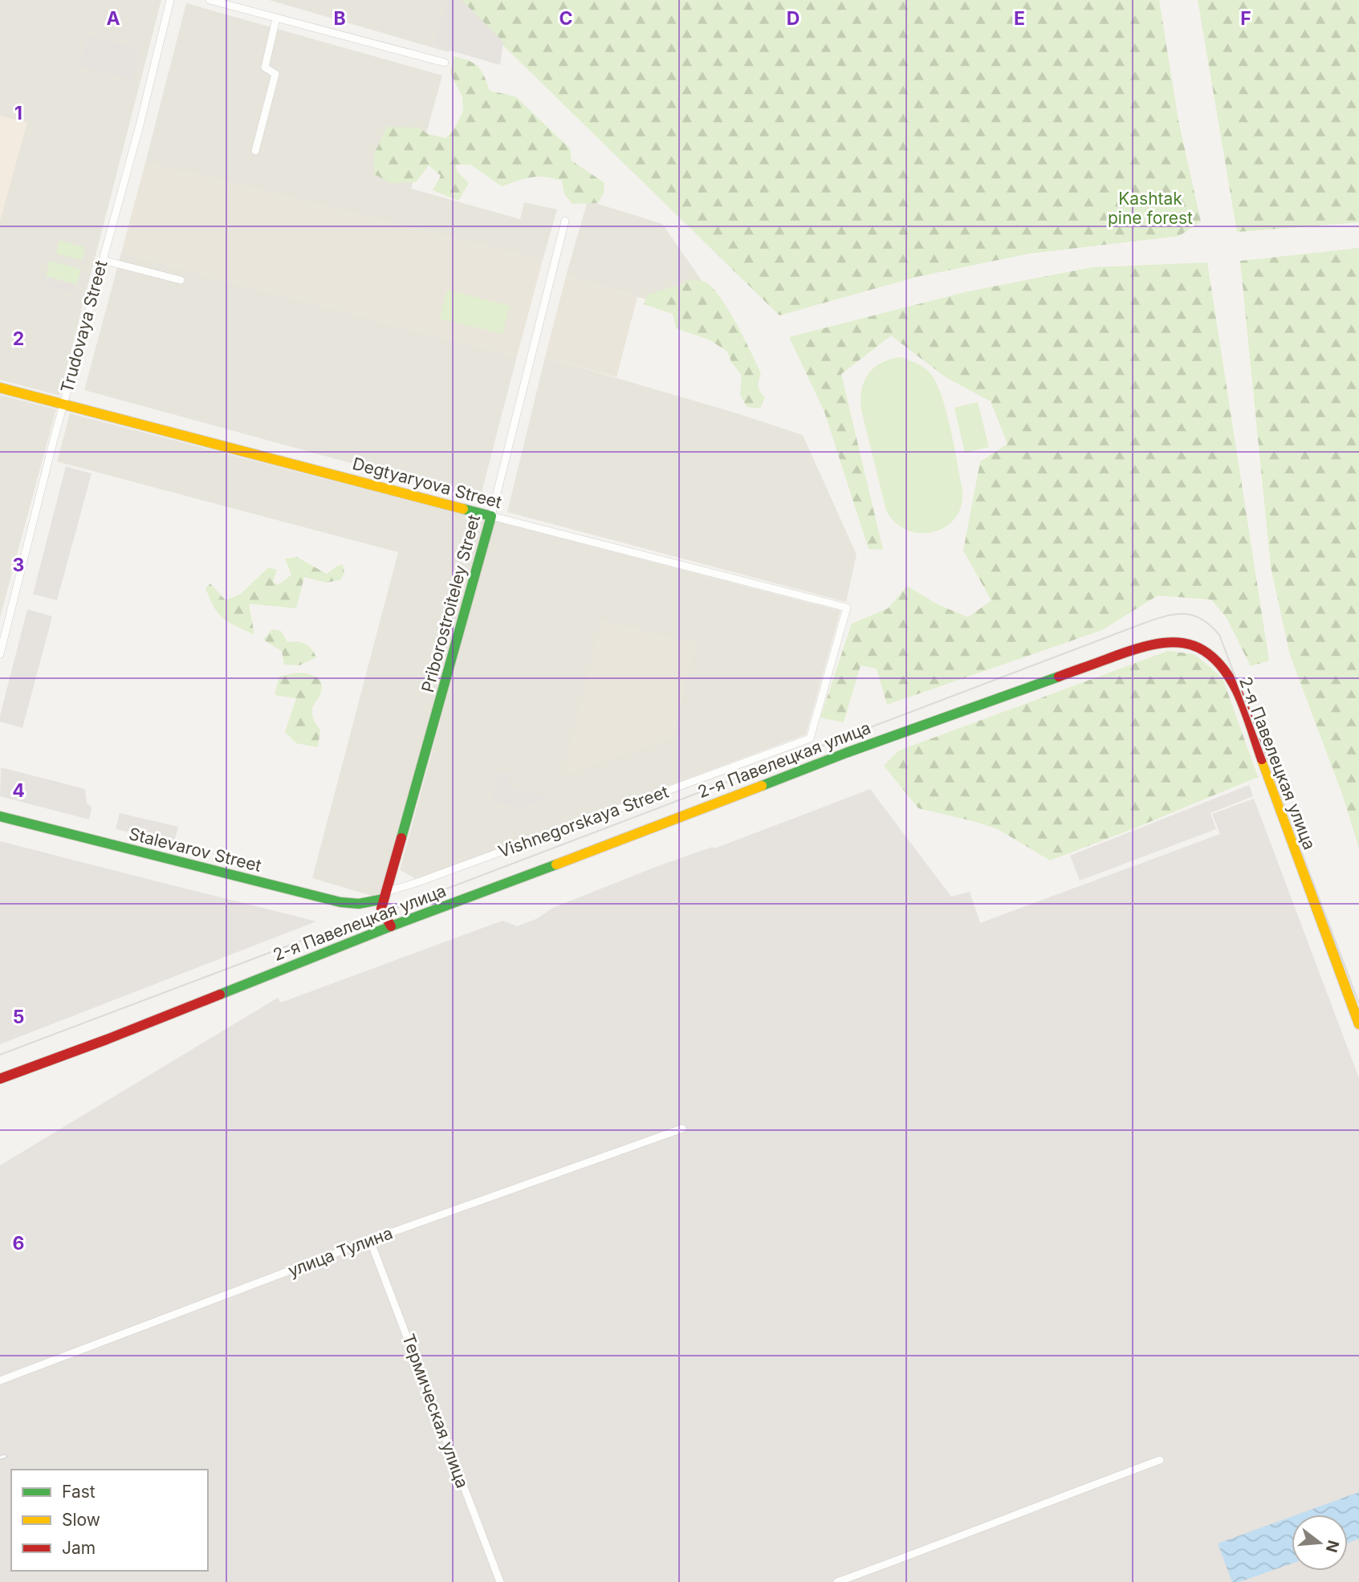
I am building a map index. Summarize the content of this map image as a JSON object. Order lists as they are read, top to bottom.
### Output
{
  "streets": {
    "main road": [
      "Degtyaryova Street",
      "Priborostroiteley Street",
      "2-я Павелецкая улица",
      "Stalevarov Street"
    ],
    "street": [
      "Trudovaya Street",
      "Vishnegorskaya Street",
      "улица Тулина",
      "Термическая улица"
    ]
  },
  "crossings": [
    ["Trudovaya Street", "Degtyaryova Street"],
    ["Degtyaryova Street", "Priborostroiteley Street"],
    ["Degtyaryova Street", "Vishnegorskaya Street"],
    ["Priborostroiteley Street", "Vishnegorskaya Street"],
    ["Priborostroiteley Street", "Stalevarov Street"],
    ["Vishnegorskaya Street", "Stalevarov Street"],
    ["улица Тулина", "Термическая улица"]
  ],
  "parks": ["Kashtak pine forest"],
  "legend": ["Fast", "Slow", "Jam"],
  "north": "right",
  "grid": {
    "columns": [
      "A",
      "B",
      "C",
      "D",
      "E",
      "F"
    ],
    "rows": [
      "1",
      "2",
      "3",
      "4",
      "5",
      "6"
    ]
  }
}
